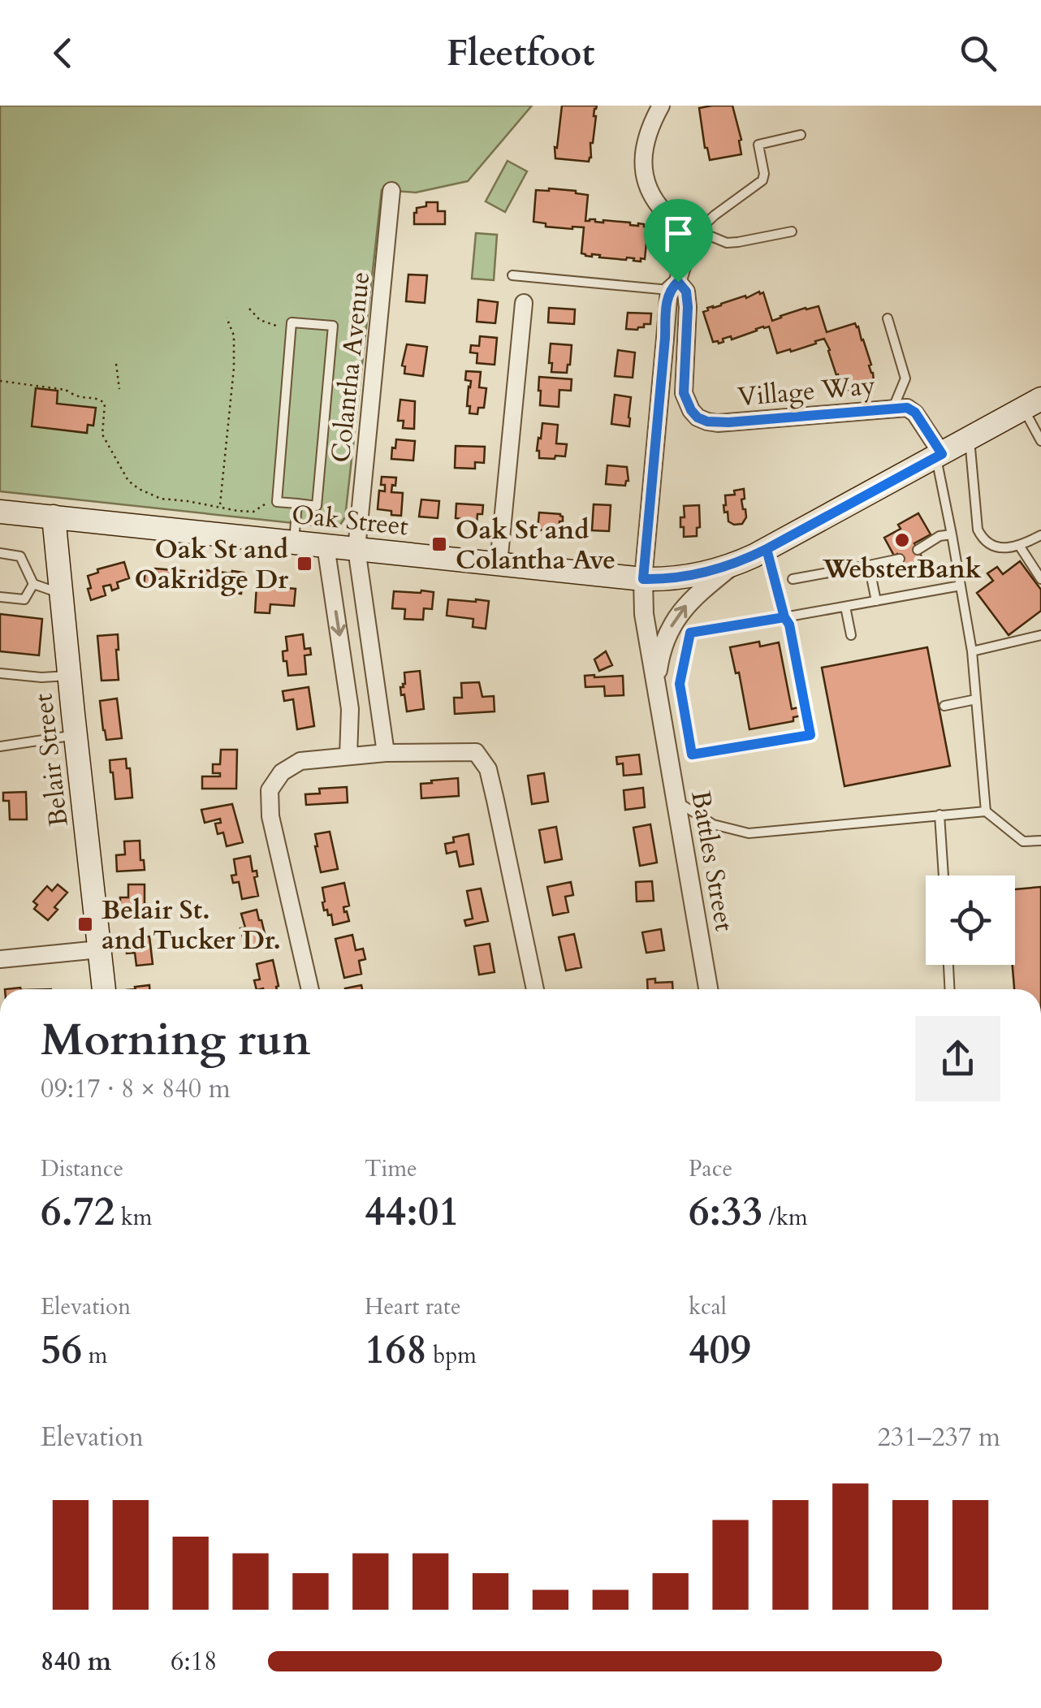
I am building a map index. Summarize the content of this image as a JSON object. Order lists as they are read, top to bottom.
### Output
{
  "streets": {
    "main road": ["Oak Street", "Belair Street"],
    "street": ["Colantha Avenue", "Village Way", "Battles Street"]
  },
  "crossings": [
    ["Colantha Avenue", "Oak Street"],
    ["Village Way", "Oak Street"],
    ["Oak Street", "Belair Street"],
    ["Oak Street", "Battles Street"]
  ],
  "places": {
    "other": ["WebsterBank"],
    "transit": ["Oak St and Colantha Ave", "Oak St and Oakridge Dr", "Belair St. and Tucker Dr."]
  },
  "page": {
    "header": "Fleetfoot",
    "heading": ["Morning run", "09:17 · 8 × 840 m"],
    "stats": [
      ["Distance", "6.72 km"],
      ["Time", "44:01"],
      ["Pace", "6:33 /km"],
      ["Elevation", "56 m"],
      ["Heart rate", "168 bpm"],
      ["kcal", "409"]
    ],
    "chart": ["Elevation", "231–237 m"],
    "list": [
      {
        "name": "840 m",
        "note": "6:18"
      }
    ]
  }
}
